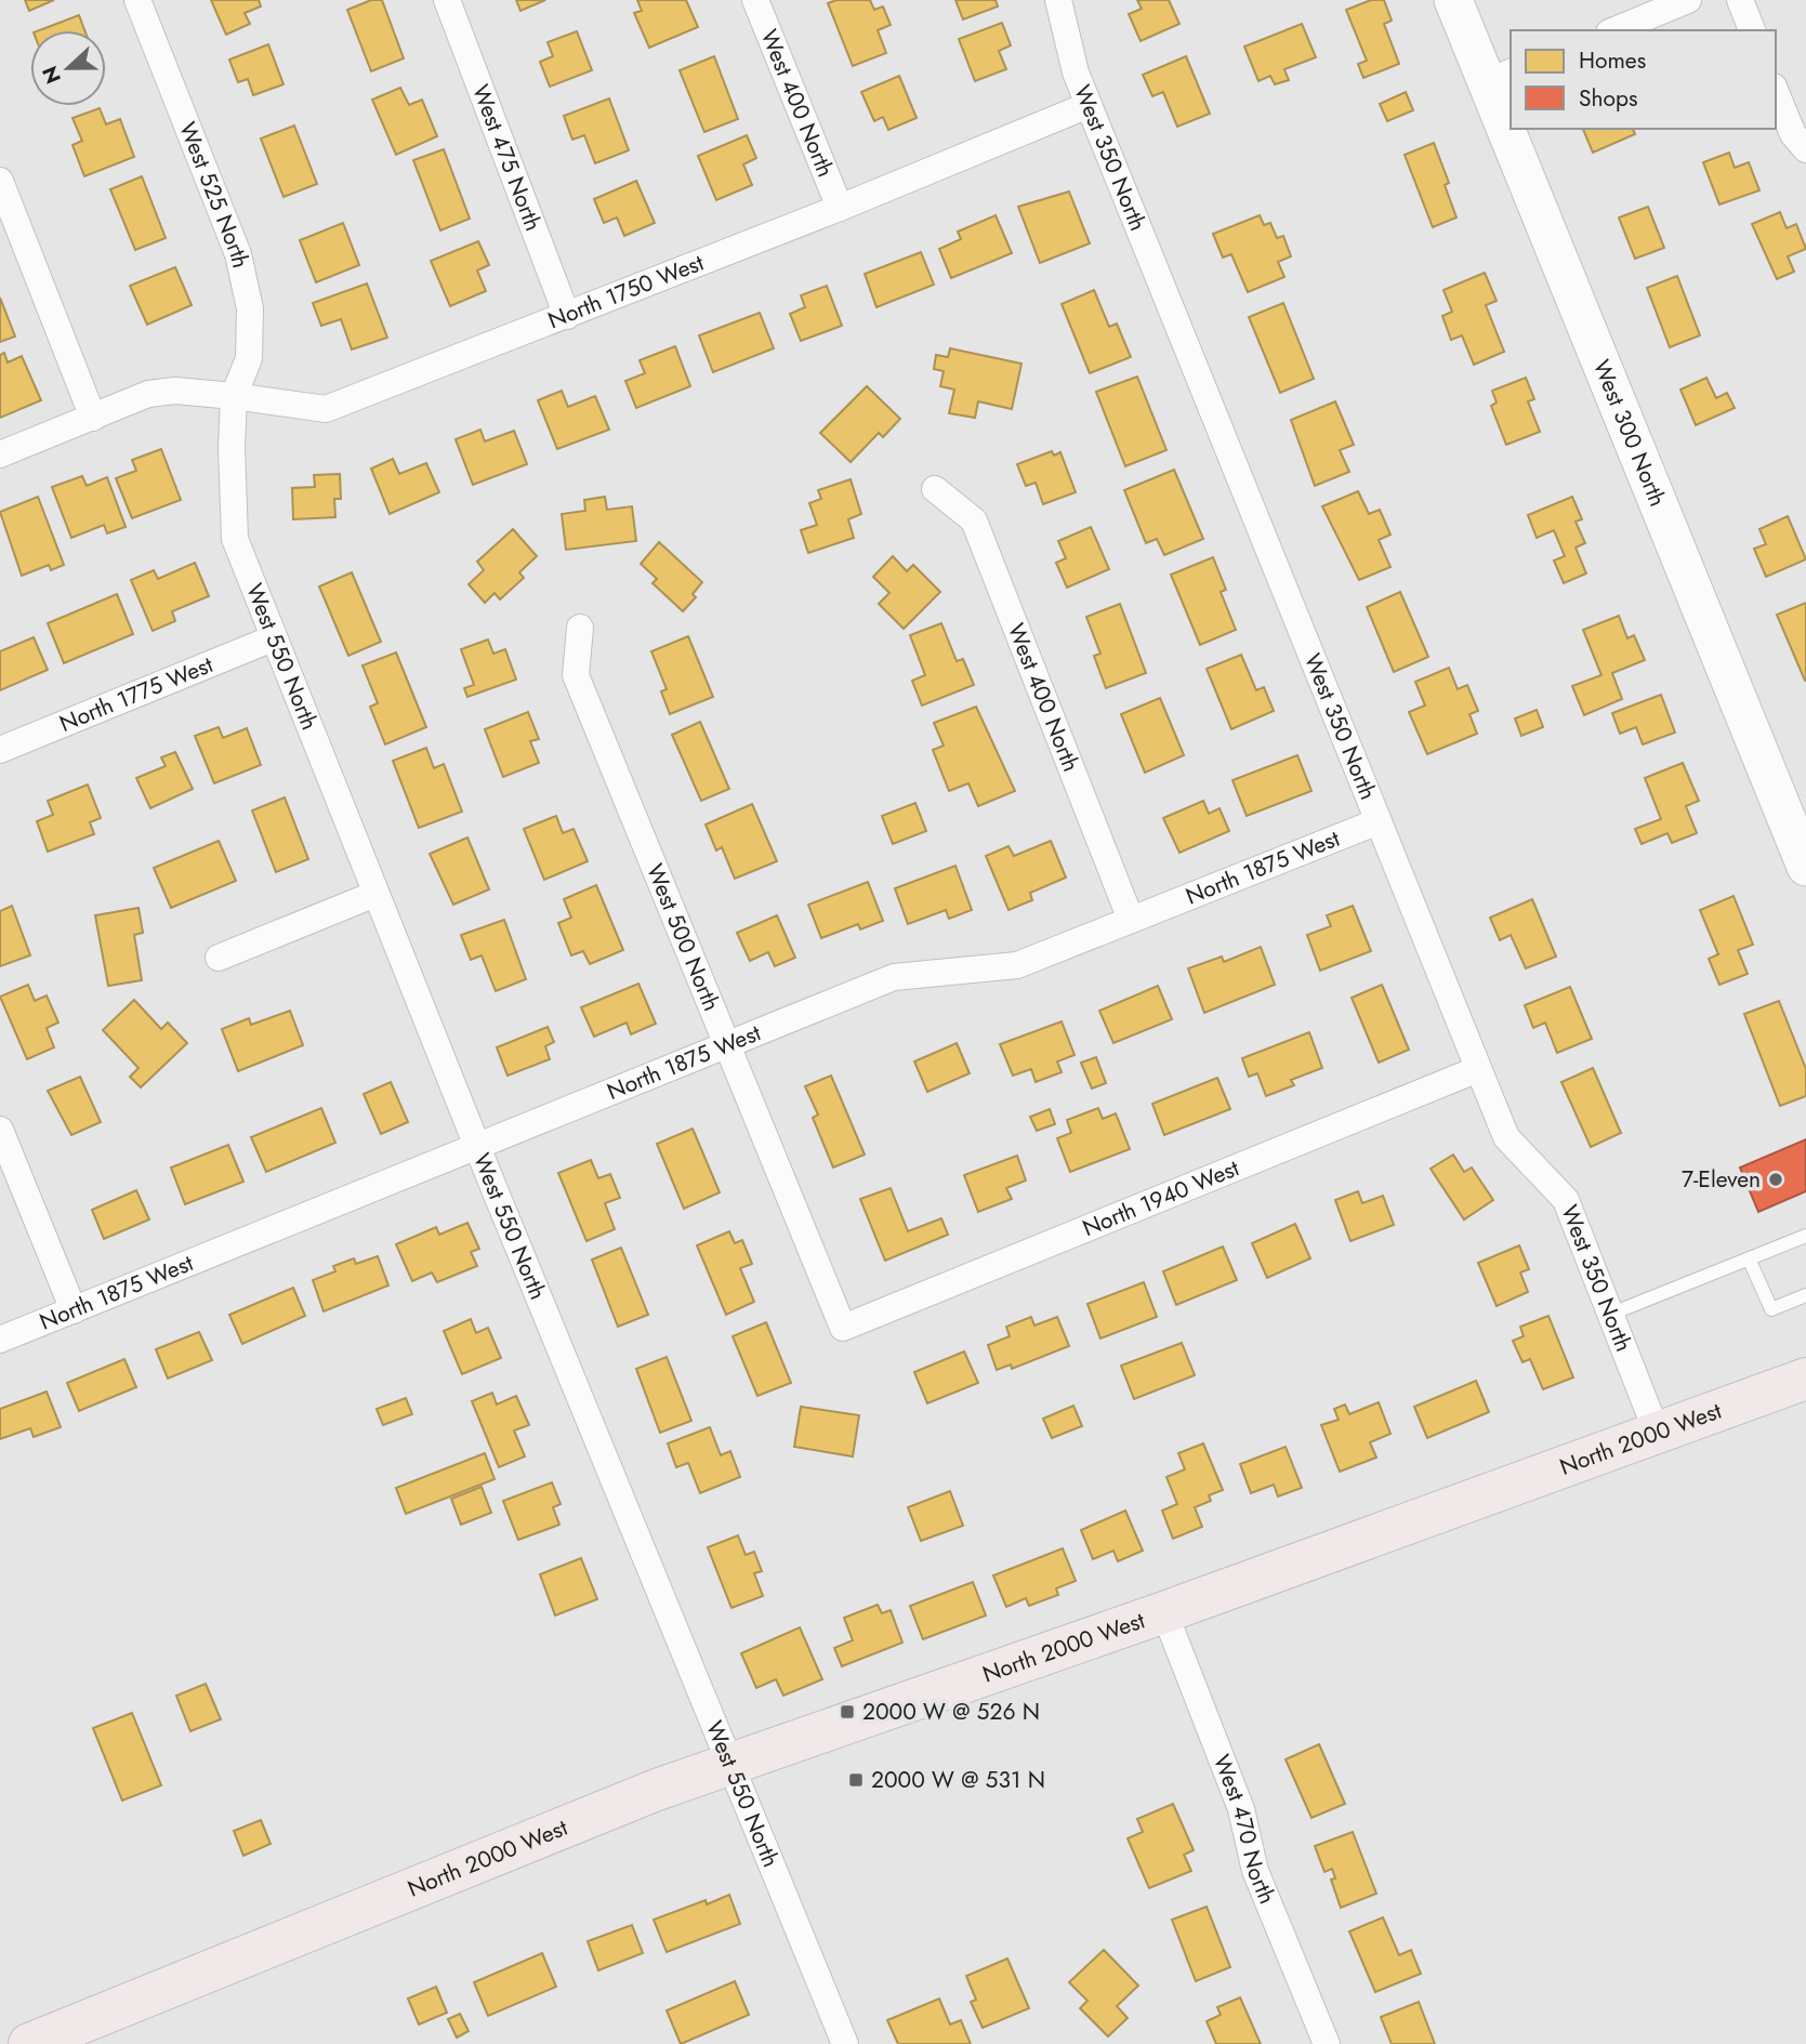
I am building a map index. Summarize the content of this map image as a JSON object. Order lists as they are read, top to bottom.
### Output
{
  "streets": {
    "main road": ["West 300 North", "North 2000 West"],
    "street": [
      "West 400 North",
      "West 475 North",
      "West 350 North",
      "West 525 North",
      "North 1750 West",
      "West 550 North",
      "North 1775 West",
      "North 1875 West",
      "West 500 North",
      "North 1940 West",
      "West 470 North"
    ]
  },
  "crossings": [
    ["West 400 North", "North 1750 West"],
    ["West 400 North", "North 1875 West"],
    ["West 475 North", "North 1750 West"],
    ["West 350 North", "North 1750 West"],
    ["West 350 North", "North 1875 West"],
    ["West 350 North", "North 1940 West"],
    ["West 350 North", "North 2000 West"],
    ["West 525 North", "North 1750 West"],
    ["West 525 North", "West 550 North"],
    ["North 1750 West", "West 550 North"],
    ["West 550 North", "North 1775 West"],
    ["West 550 North", "North 1875 West"],
    ["West 550 North", "North 2000 West"],
    ["North 1875 West", "West 500 North"],
    ["West 500 North", "North 1940 West"],
    ["North 2000 West", "West 470 North"]
  ],
  "places": {
    "other": ["7-Eleven"],
    "transit": ["2000 W @ 526 N", "2000 W @ 531 N"]
  },
  "legend": ["Homes", "Shops"],
  "north": "left"
}
